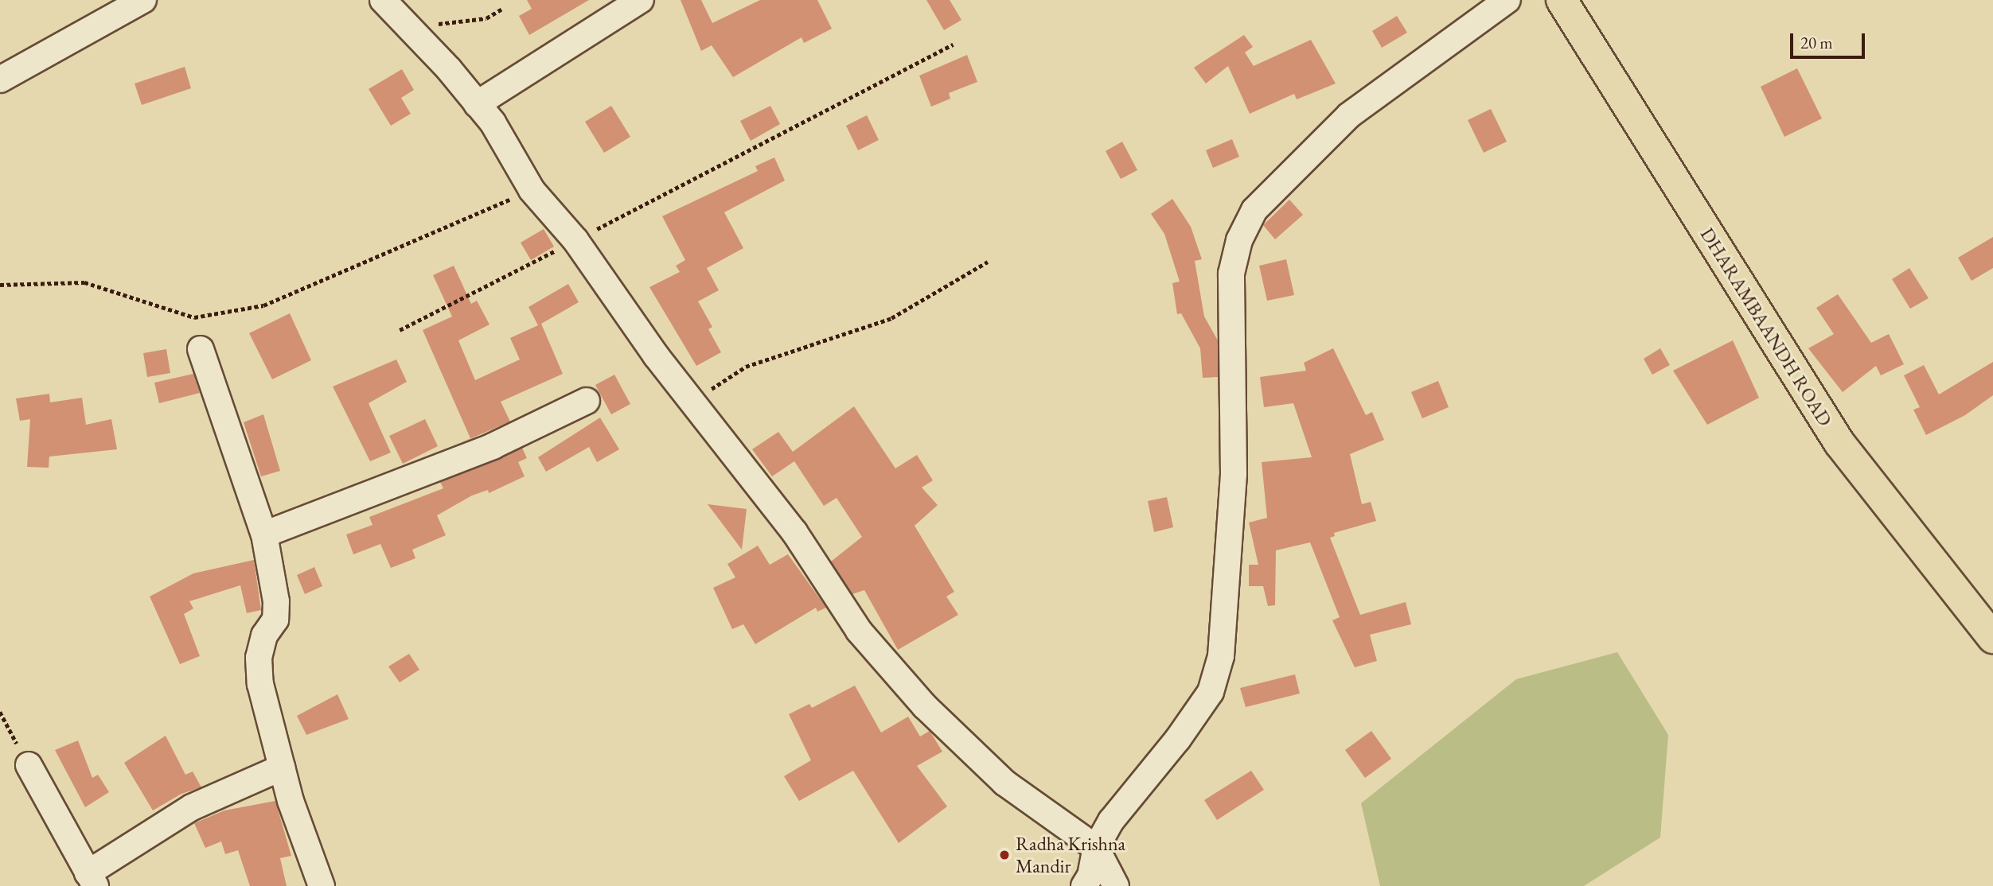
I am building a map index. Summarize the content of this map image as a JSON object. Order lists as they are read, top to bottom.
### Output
{
  "streets": {
    "main road": ["DHARAMBAANDH ROAD"]
  },
  "places": ["Radha Krishna Mandir"],
  "scale_bar": "20 m"
}
